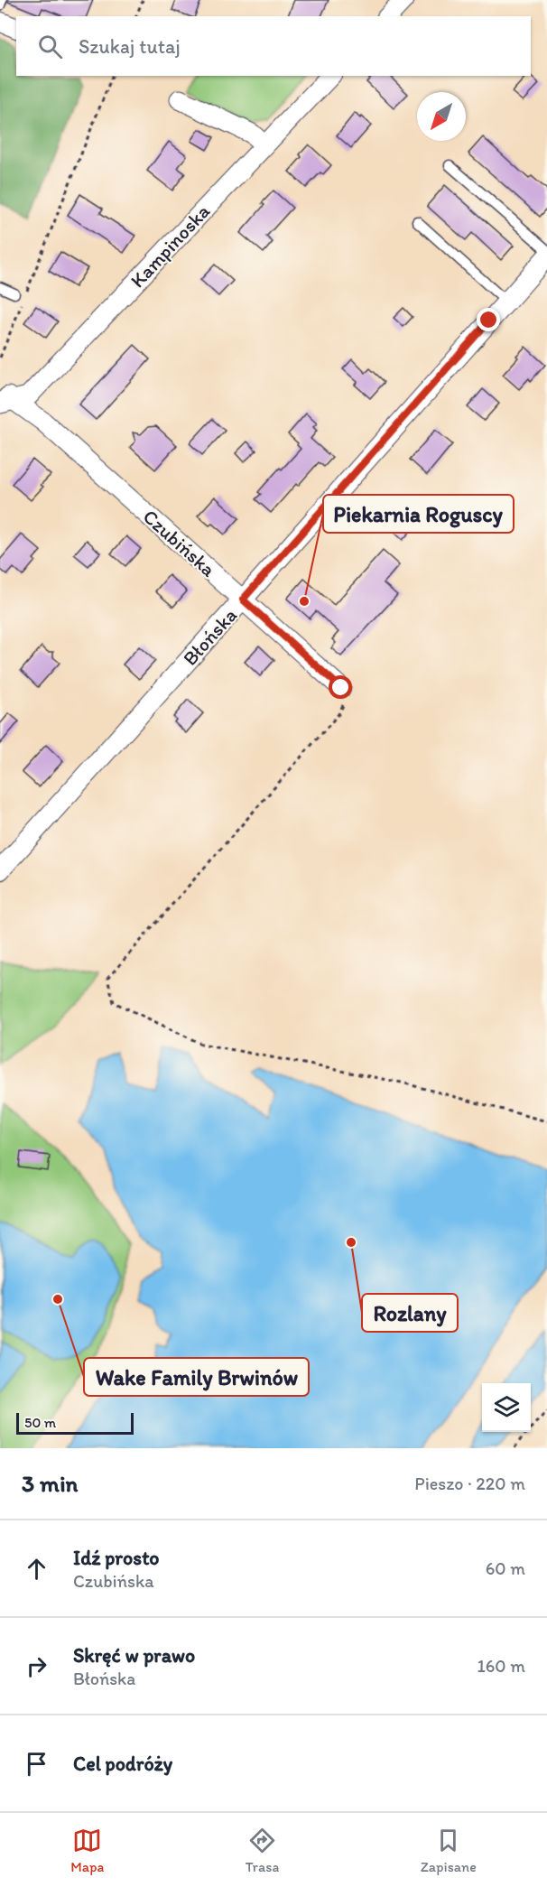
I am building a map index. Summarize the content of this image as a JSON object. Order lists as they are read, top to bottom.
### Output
{
  "streets": {
    "street": ["Kampinoska", "Czubińska", "Błońska"]
  },
  "crossings": [
    ["Kampinoska", "Czubińska"],
    ["Czubińska", "Błońska"]
  ],
  "places": ["Piekarnia Roguscy", "Rozlany", "Wake Family Brwinów"],
  "scale_bar": "50 m",
  "north": "bottom left",
  "page": {
    "search": "Szukaj tutaj",
    "scale": "50 m",
    "heading": ["3 min", "Pieszo · 220 m"],
    "list": [
      ["Idź prosto", "Czubińska", "60 m"],
      ["Skręć w prawo", "Błońska", "160 m"],
      "Cel podróży"
    ],
    "nav": ["Mapa", "Trasa", "Zapisane"]
  }
}
